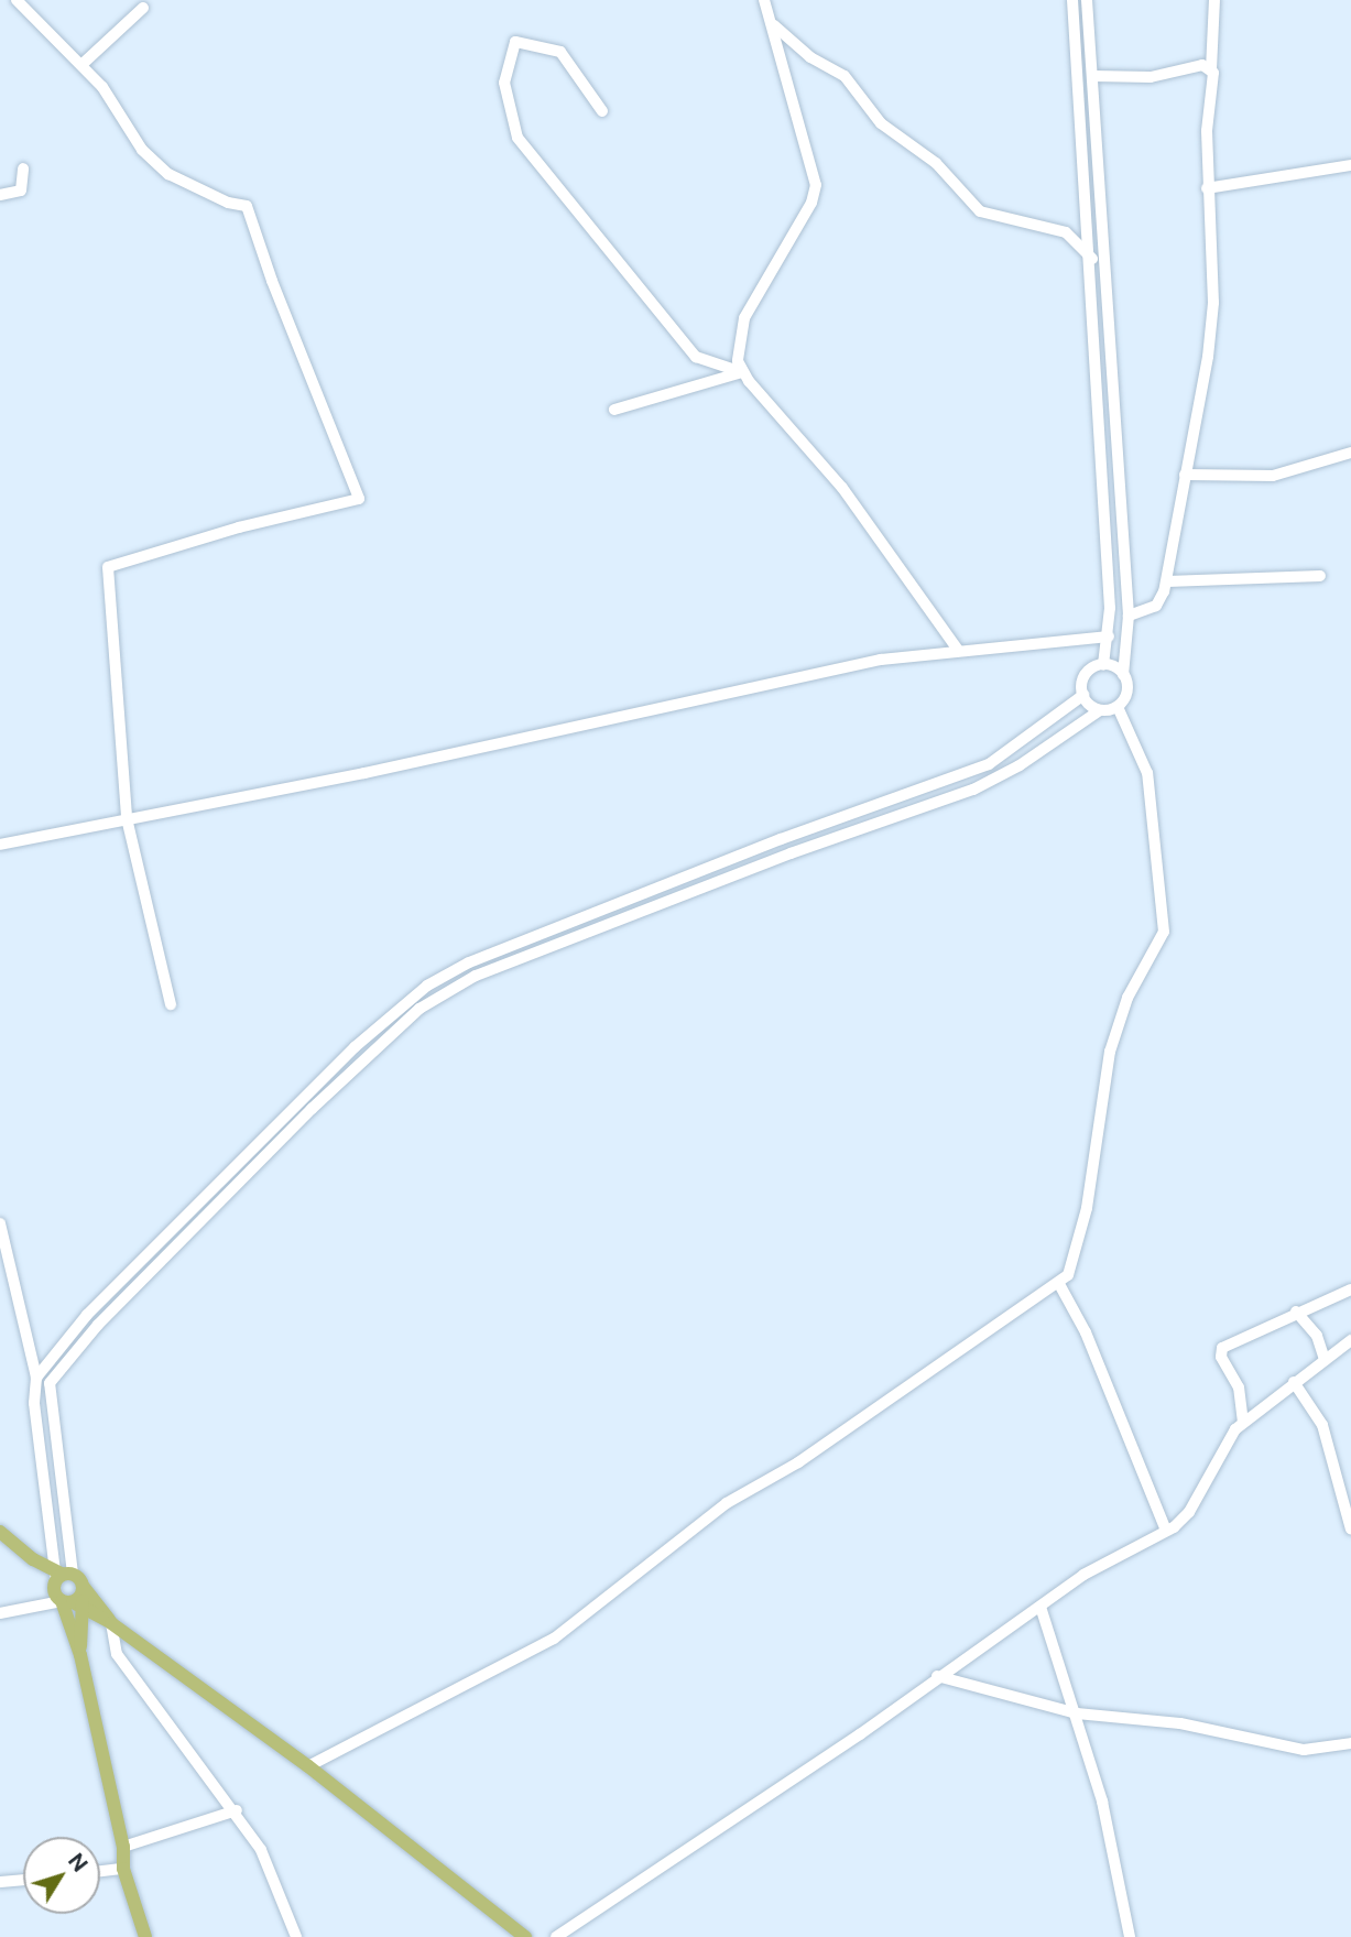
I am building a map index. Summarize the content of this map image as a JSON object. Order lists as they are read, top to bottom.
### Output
{
  "north": "top right"
}
